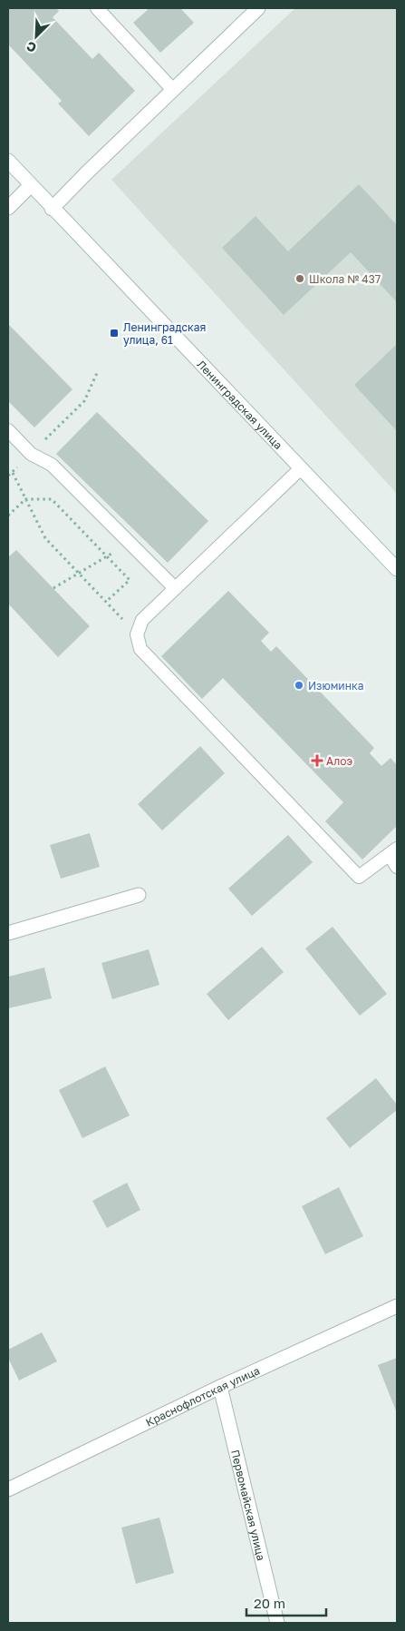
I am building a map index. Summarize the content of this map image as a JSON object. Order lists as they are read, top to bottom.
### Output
{
  "streets": {
    "street": ["Ленинградская улица", "Краснофлотская улица", "Первомайская улица"]
  },
  "crossings": [
    ["Краснофлотская улица", "Первомайская улица"]
  ],
  "places": {
    "other": ["Школа № 437", "Изюминка"],
    "transit": ["Ленинградская улица, 61"],
    "health": ["Алоэ"]
  },
  "scale_bar": "20 m",
  "north": "bottom left"
}
